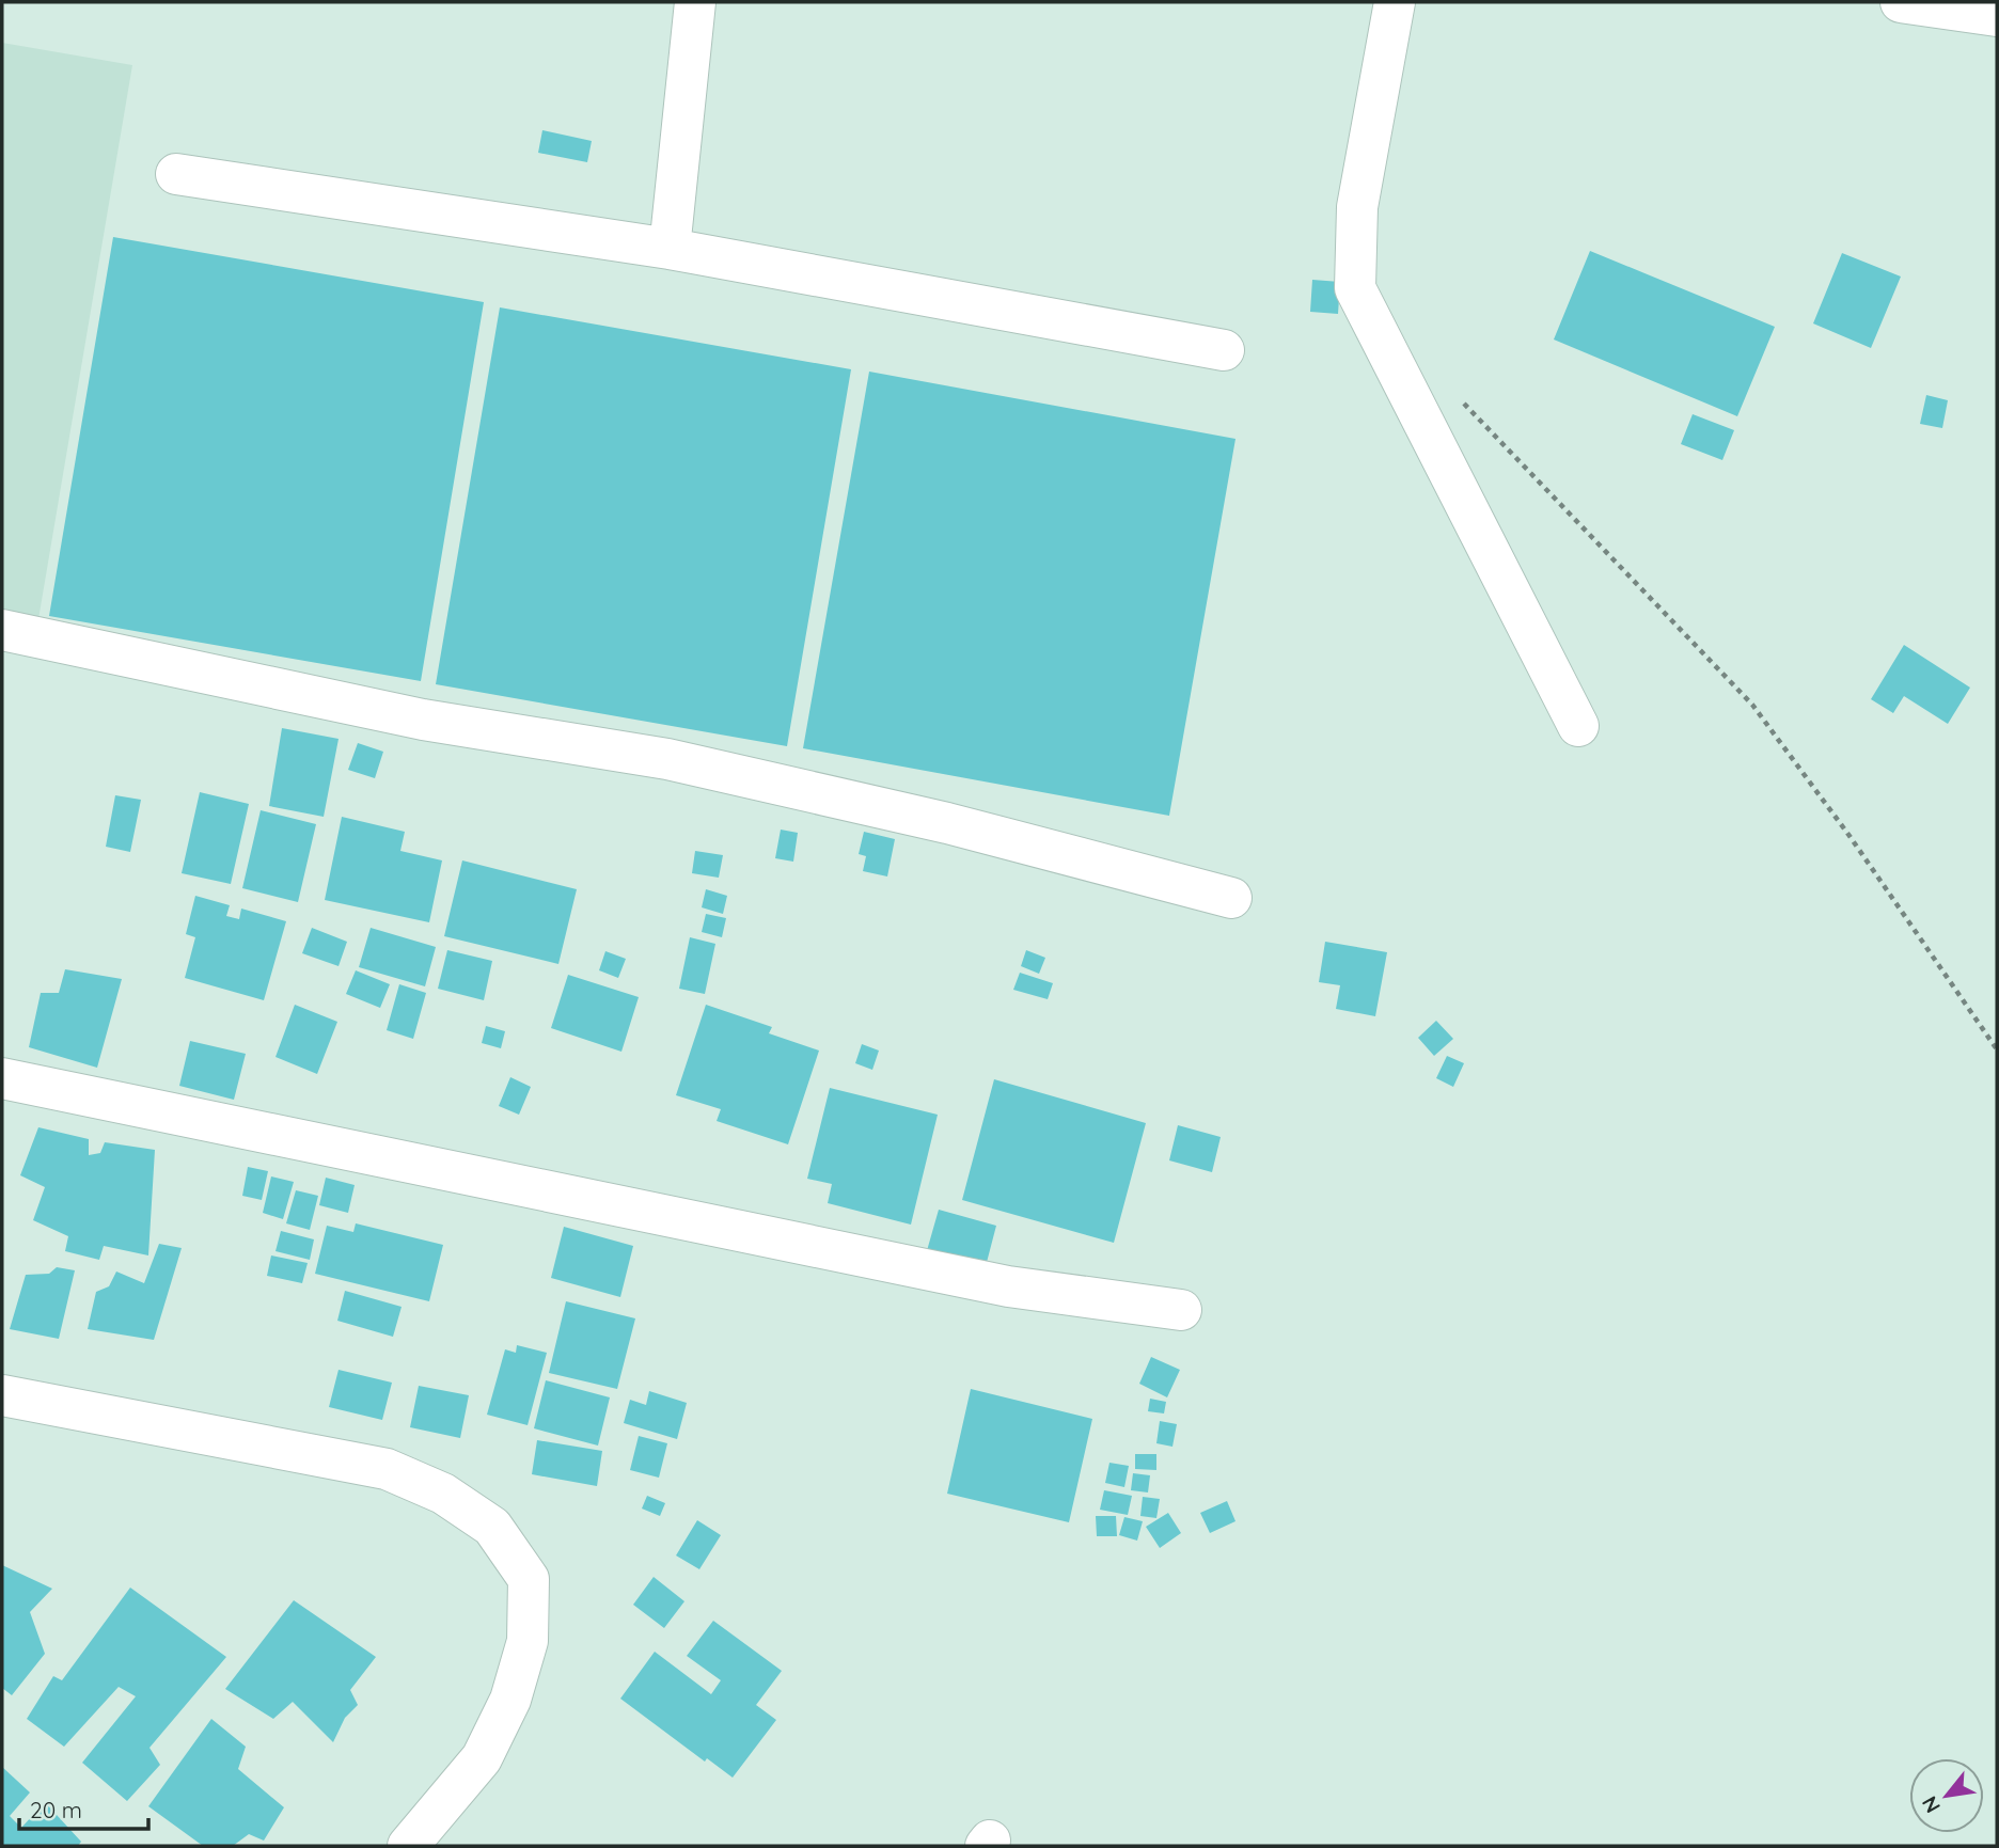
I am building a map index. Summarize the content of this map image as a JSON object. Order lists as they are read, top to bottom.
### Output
{
  "scale_bar": "20 m",
  "north": "bottom left"
}
